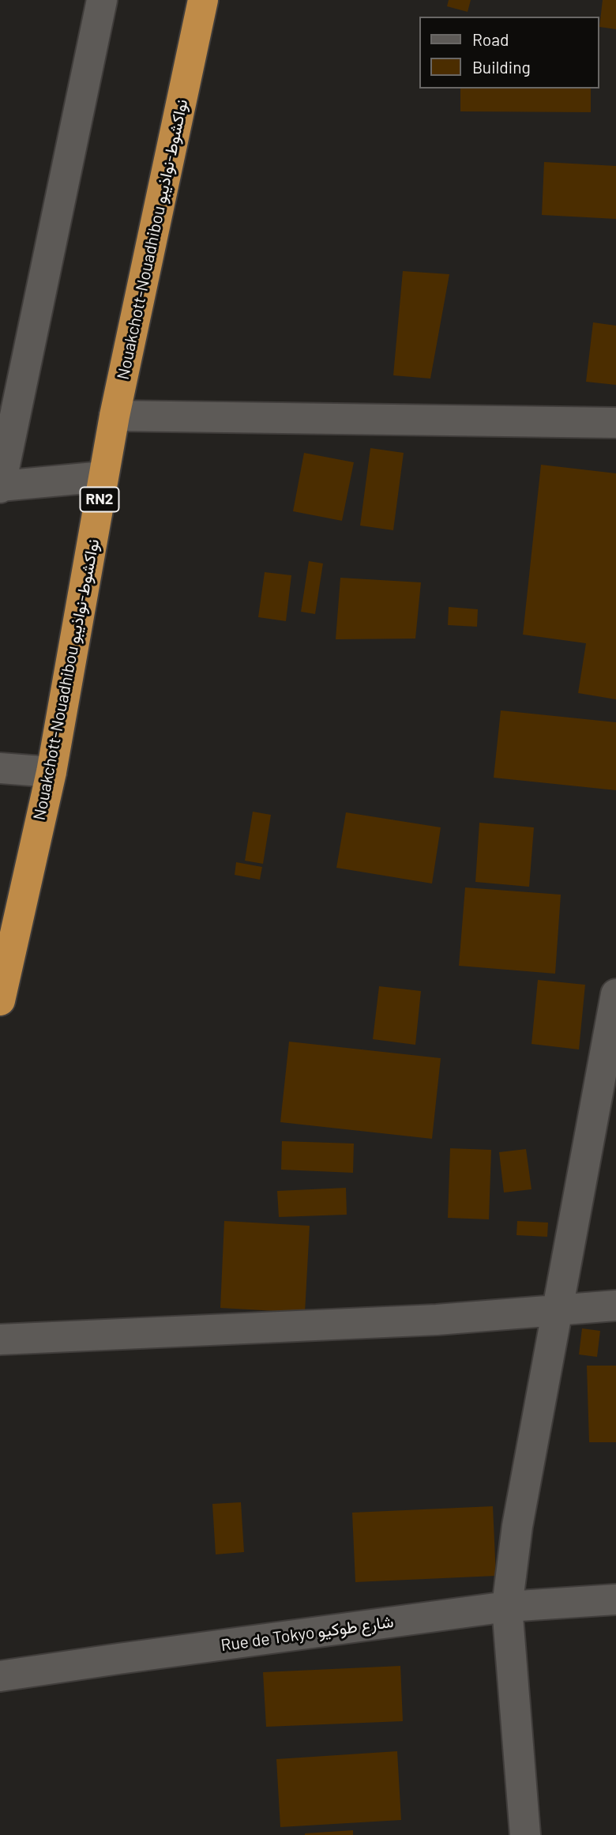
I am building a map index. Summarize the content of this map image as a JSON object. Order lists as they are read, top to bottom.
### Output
{
  "streets": {
    "highway": ["Nouakchott-Nouadhibou نواكشوط-نواذيبو", "RN2"],
    "street": ["Rue de Tokyo شارع طوكيو"]
  },
  "legend": ["Road", "Building"]
}
